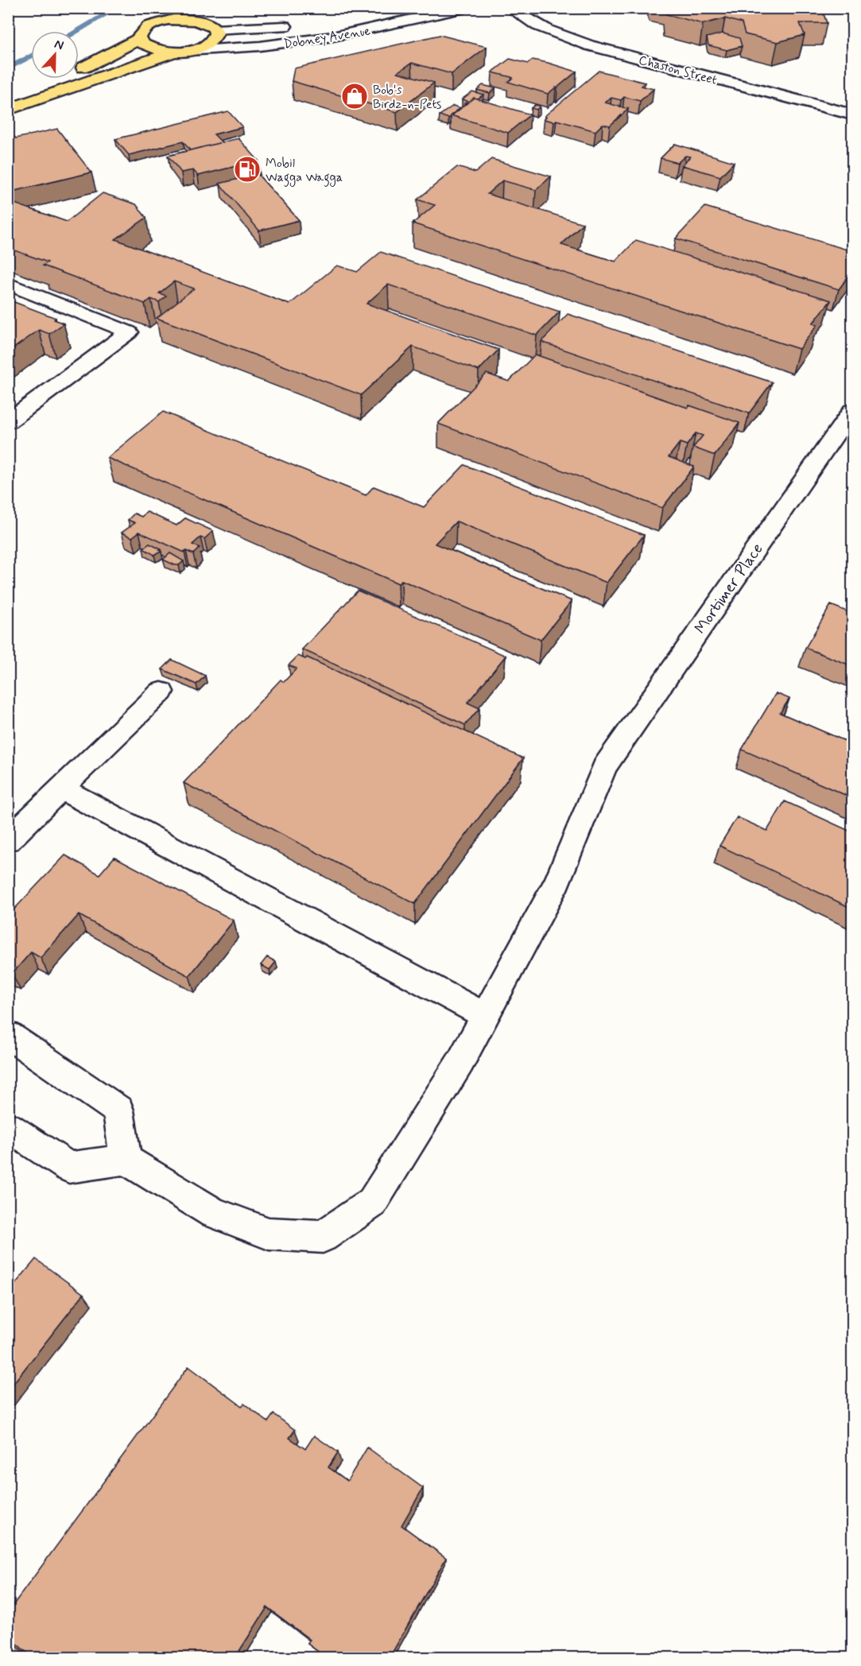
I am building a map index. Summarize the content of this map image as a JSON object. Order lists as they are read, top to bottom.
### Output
{
  "streets": {
    "main road": ["Dobney Avenue"],
    "street": ["Chaston Street", "Mortimer Place"]
  },
  "places": {
    "shop": ["Bob's Birdz-n-Pets"],
    "fuel station": ["Mobil Wagga Wagga"]
  },
  "north": "top"
}
